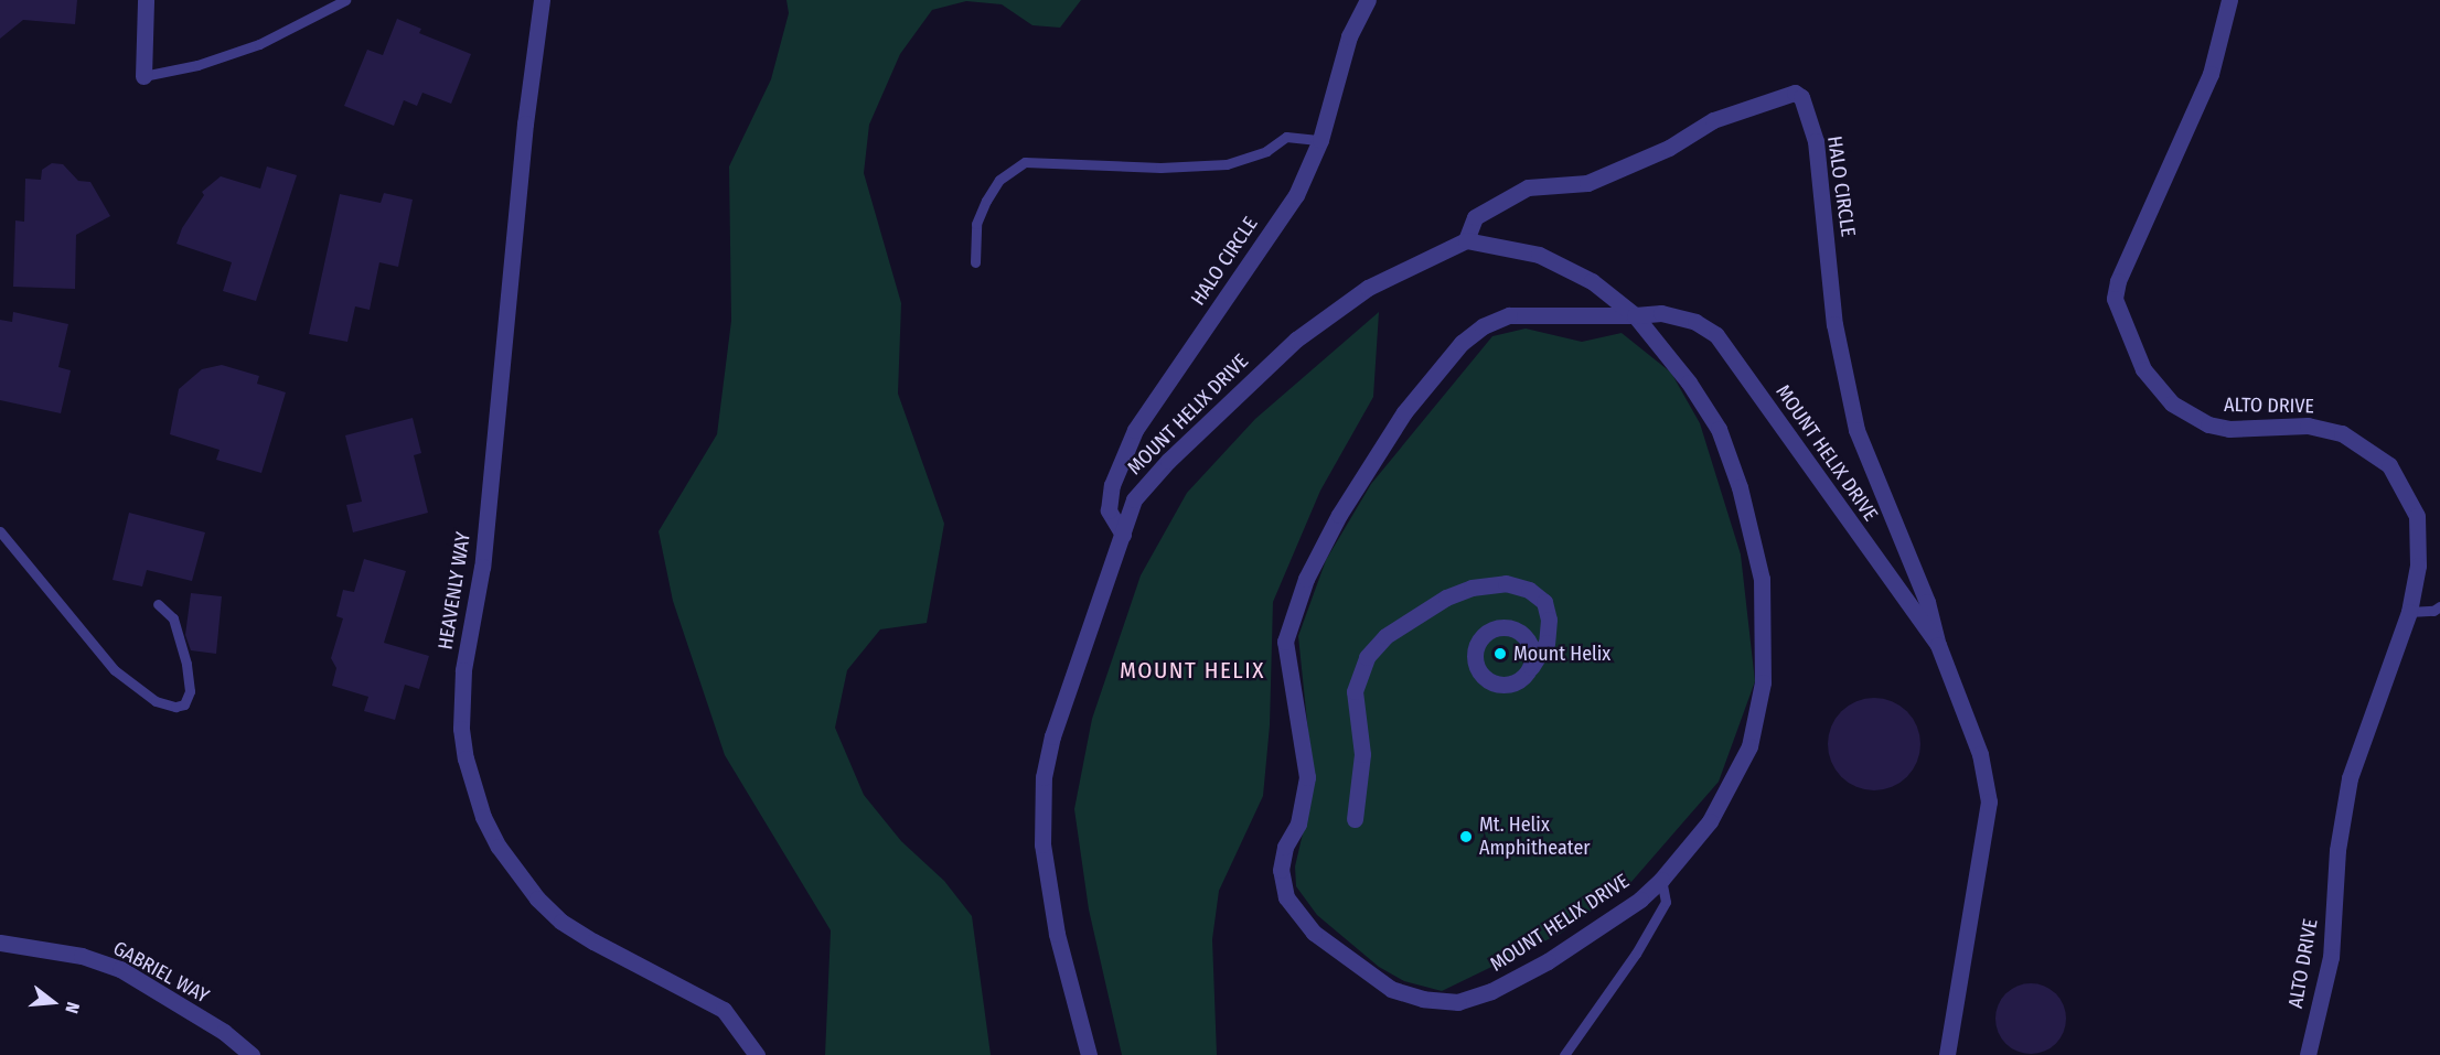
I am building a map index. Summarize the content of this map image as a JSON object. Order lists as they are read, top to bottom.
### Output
{
  "streets": {
    "street": [
      "HALO CIRCLE",
      "ALTO DRIVE",
      "MOUNT HELIX DRIVE",
      "HEAVENLY WAY",
      "GABRIEL WAY"
    ]
  },
  "crossings": [
    ["HALO CIRCLE", "MOUNT HELIX DRIVE"]
  ],
  "districts": ["MOUNT HELIX"],
  "places": ["Mount Helix", "Mt. Helix Amphitheater"],
  "north": "right"
}
